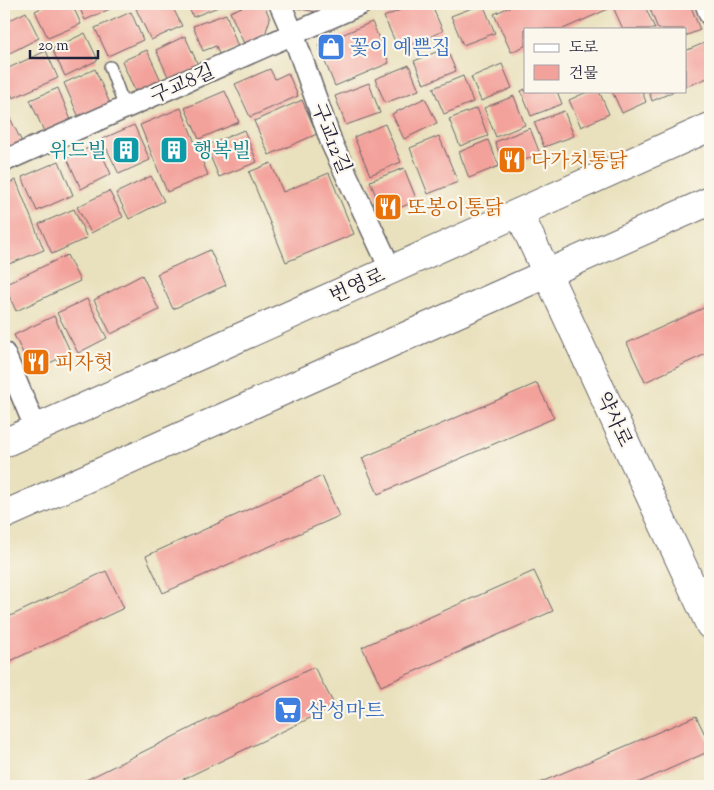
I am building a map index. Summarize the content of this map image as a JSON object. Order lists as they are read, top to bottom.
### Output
{
  "streets": {
    "main road": ["번영로", "약사로"],
    "street": ["구교8길", "구교12길"]
  },
  "crossings": [
    ["구교8길", "구교12길"],
    ["구교12길", "번영로"],
    ["번영로", "약사로"]
  ],
  "places": {
    "shop": ["꽃이 예쁜집"],
    "building": ["위드빌", "행복빌"],
    "restaurant": ["다가치통닭", "또봉이통닭", "피자헛"],
    "supermarket": ["삼성마트"]
  },
  "legend": ["도로", "건물"],
  "scale_bar": "20 m"
}
